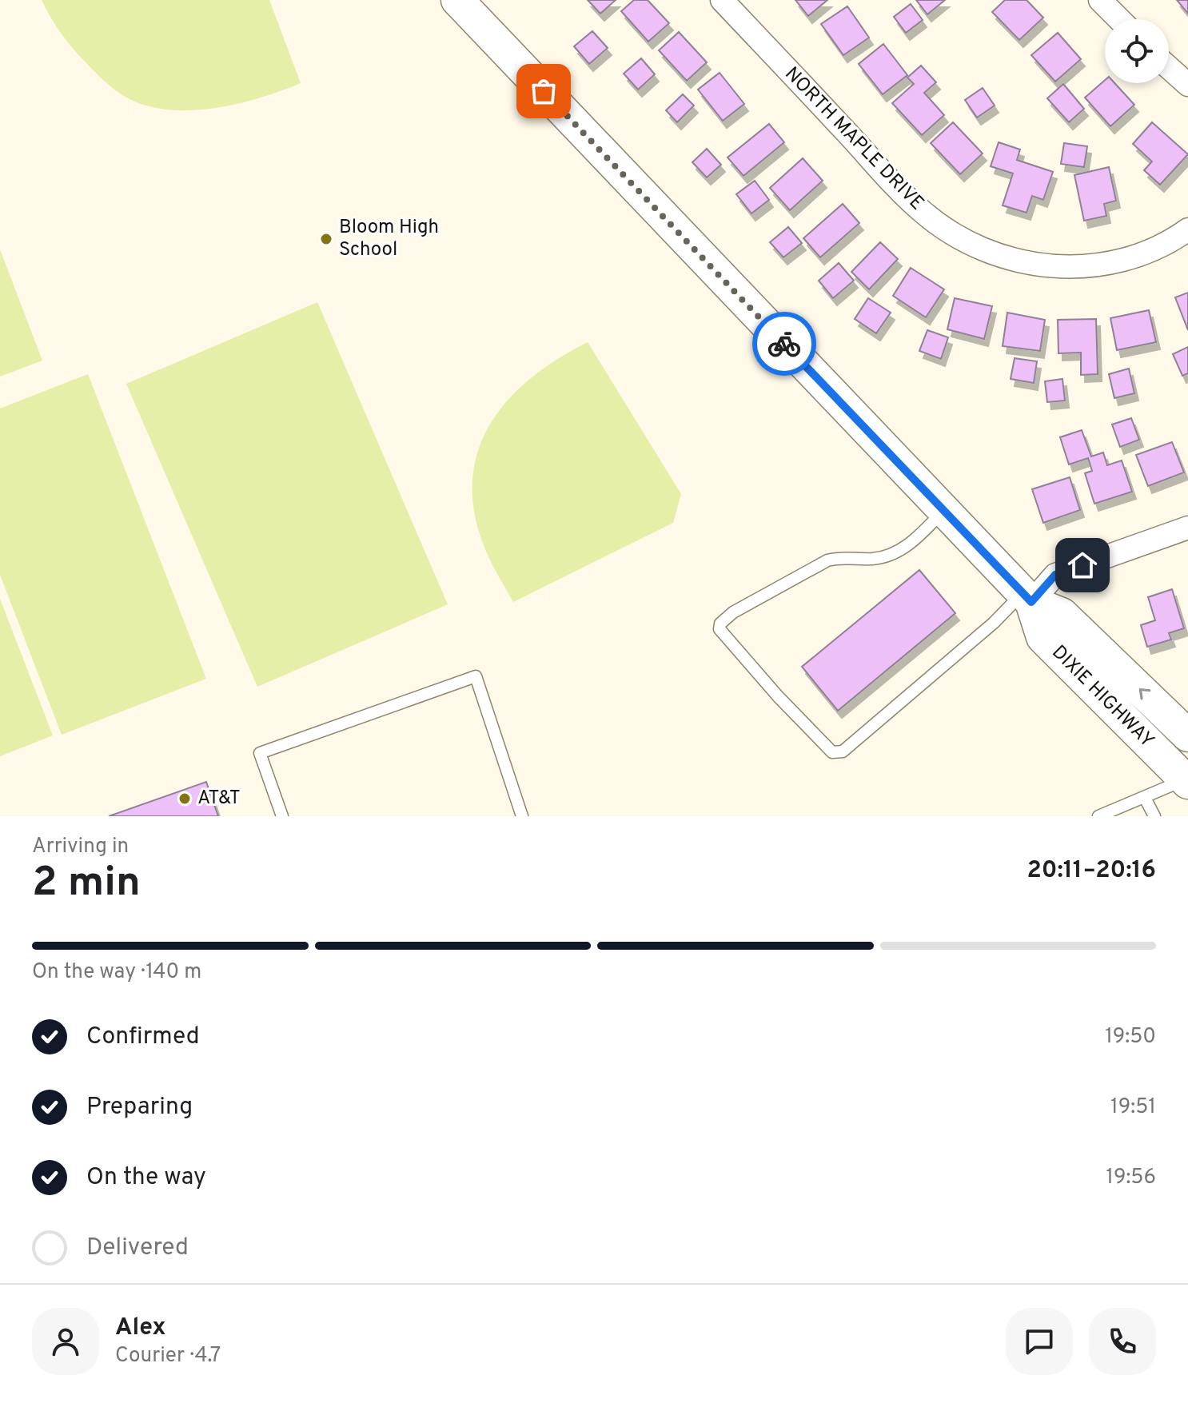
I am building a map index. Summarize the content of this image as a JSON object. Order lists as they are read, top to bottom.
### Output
{
  "streets": {
    "main road": ["DIXIE HIGHWAY"],
    "street": ["NORTH MAPLE DRIVE"]
  },
  "places": ["Bloom High School", "AT&T"],
  "page": {
    "heading": ["2 min", "Arriving in", "20:11–20:16"],
    "panel": ["Alex", "Courier · 4.7"],
    "bar": "On the way · 140 m",
    "list": [
      ["Confirmed", "19:50"],
      ["Preparing", "19:51"],
      ["On the way", "19:56"],
      "Delivered"
    ]
  }
}
